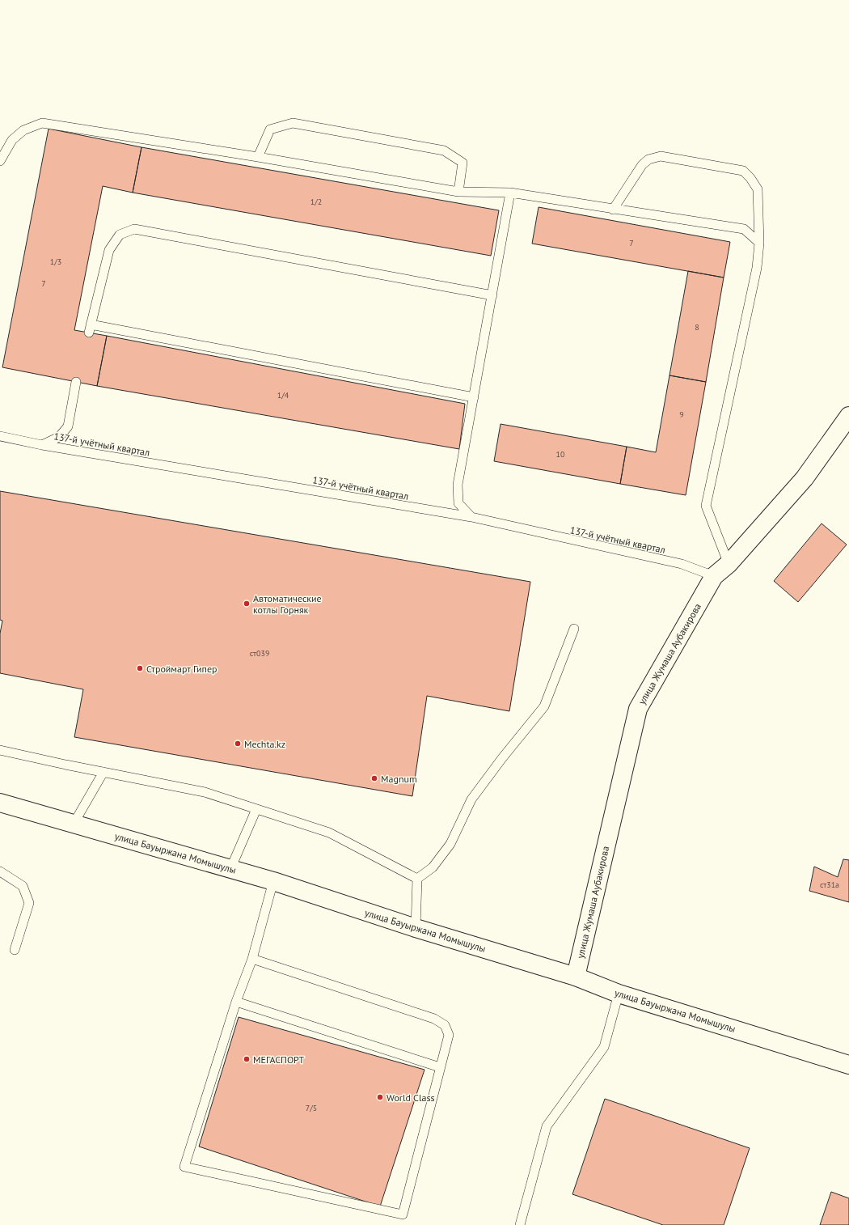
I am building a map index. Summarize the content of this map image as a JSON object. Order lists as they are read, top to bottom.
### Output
{
  "streets": {
    "main road": ["улица Жумаша Аубакирова", "улица Бауыржана Момышулы"],
    "lane": ["137-й учётный квартал"]
  },
  "crossings": [
    ["137-й учётный квартал", "улица Жумаша Аубакирова"],
    ["улица Жумаша Аубакирова", "улица Бауыржана Момышулы"]
  ],
  "places": [
    "Автоматические котлы Горняк",
    "Строймарт Гипер",
    "Mechta.kz",
    "Magnum",
    "МЕГАСПОРТ",
    "World Class"
  ],
  "house_numbers": [
    "1/2",
    "7",
    "1/3",
    "7",
    "8",
    "1/4",
    "9",
    "10",
    "ст039",
    "ст31а",
    "7/5"
  ]
}
